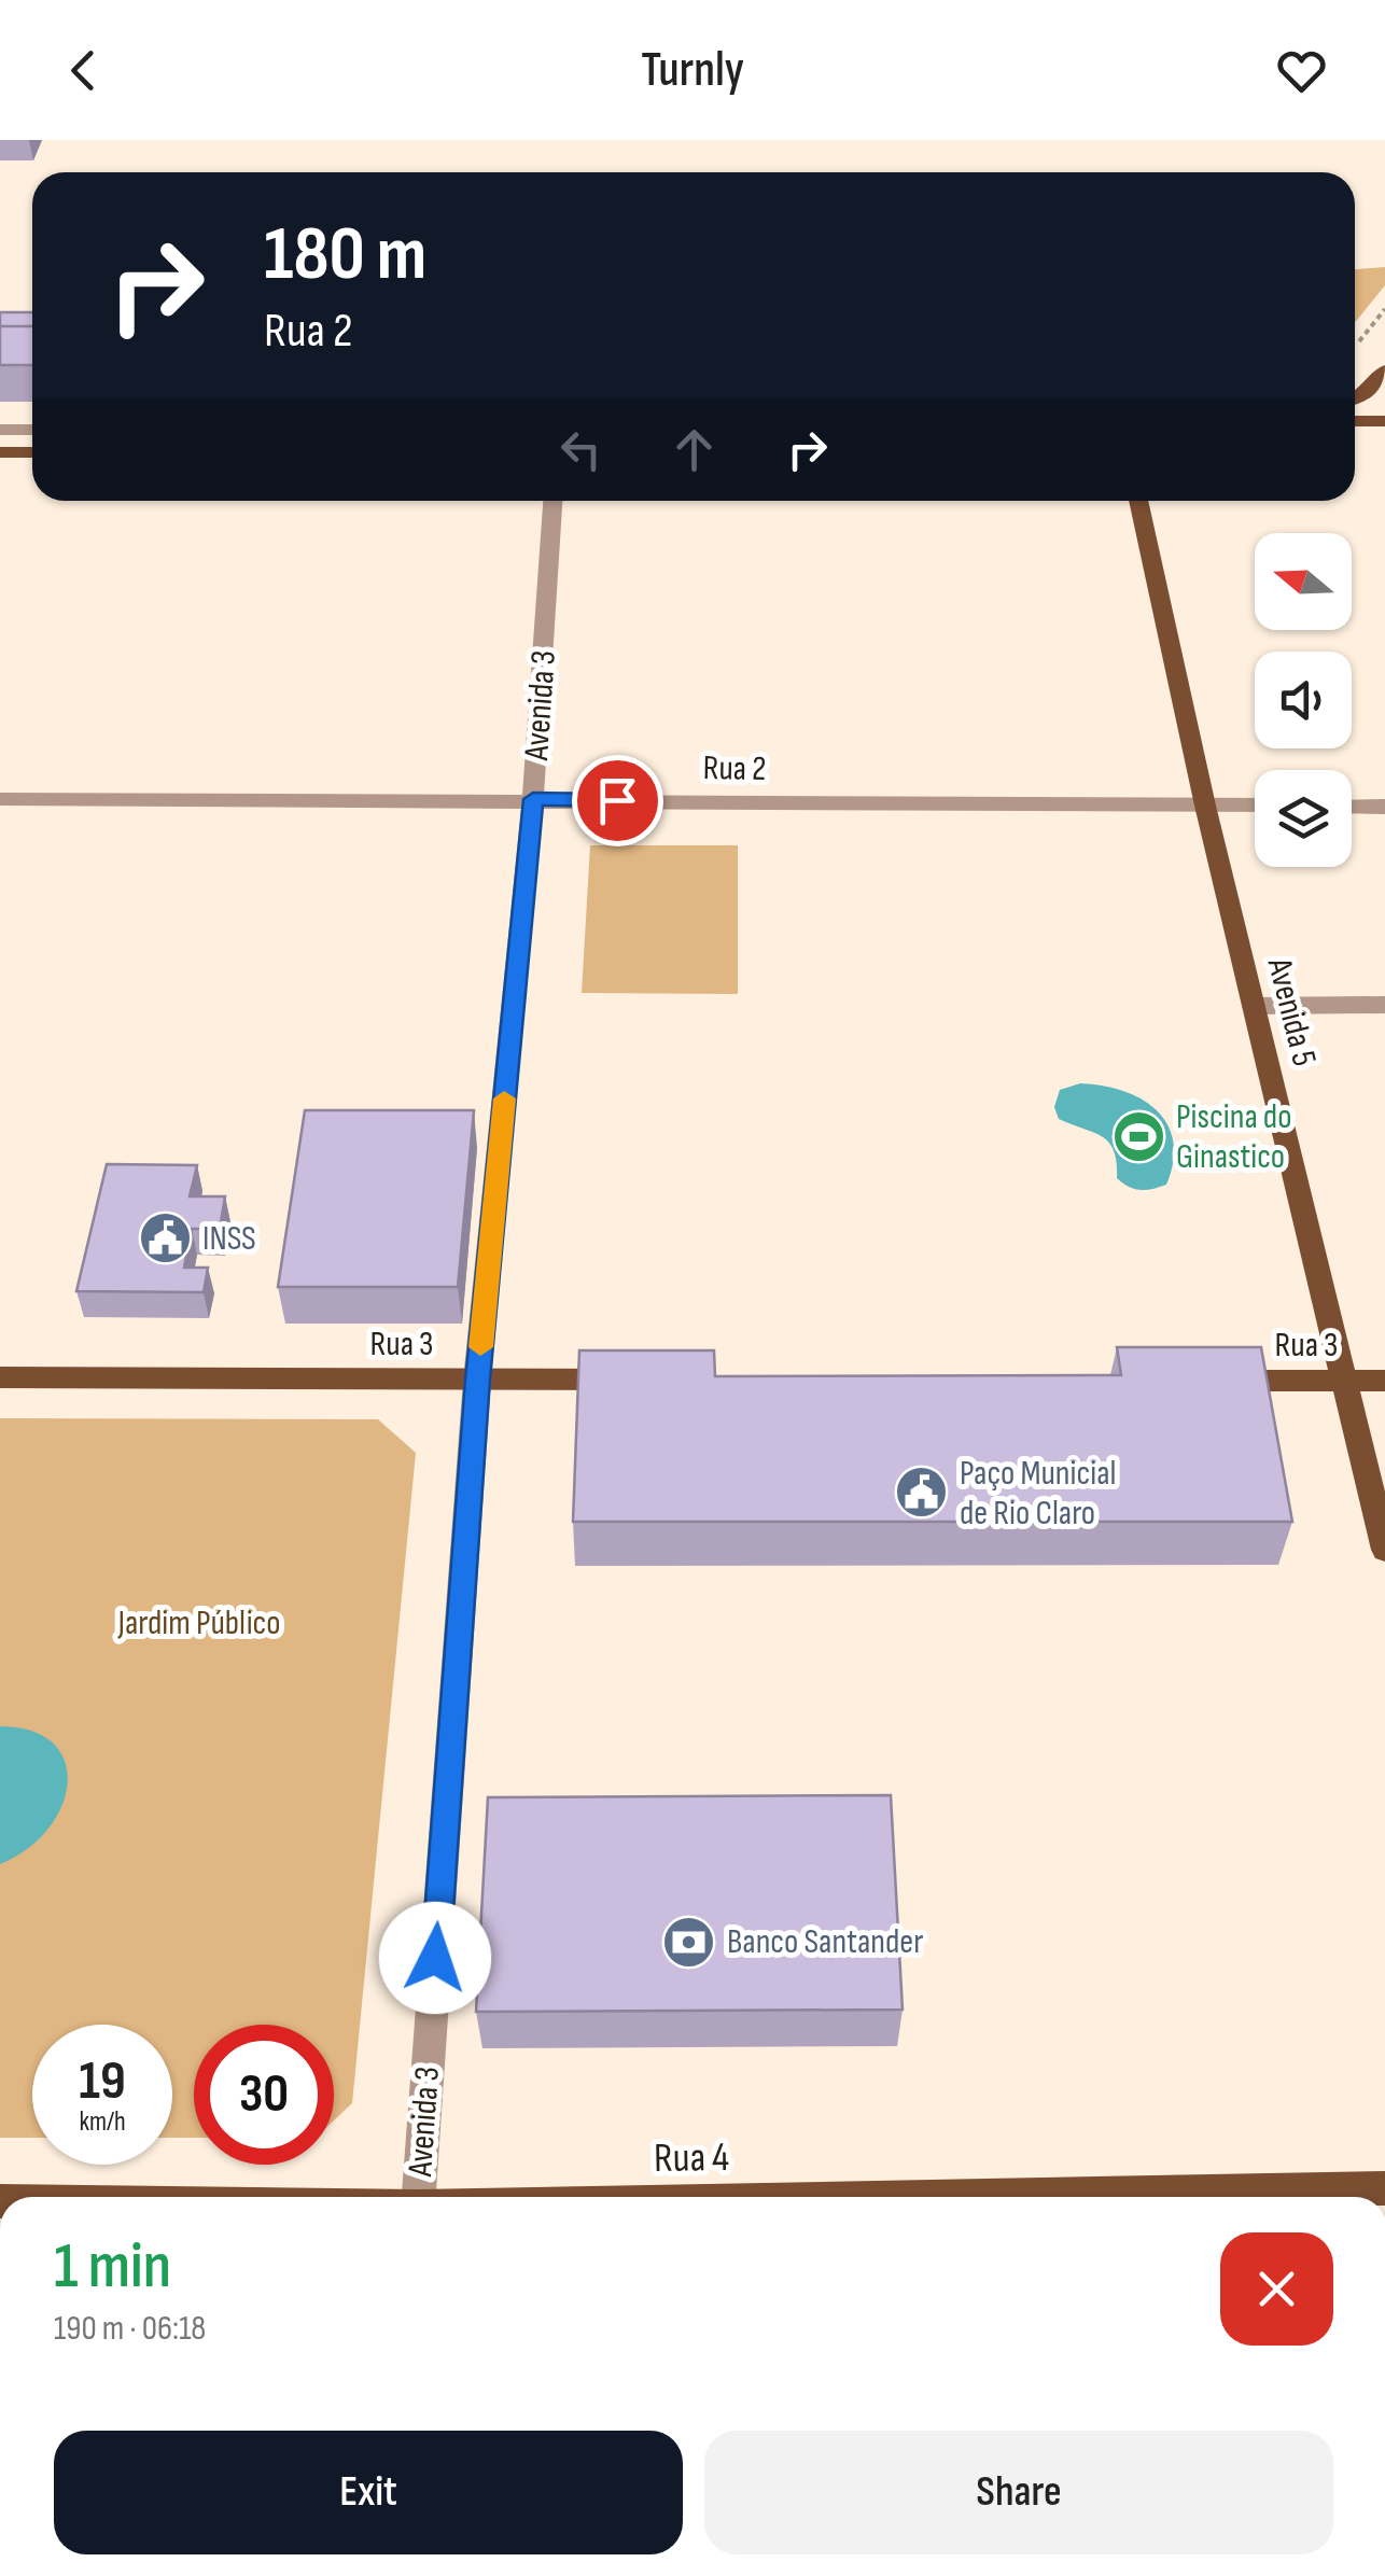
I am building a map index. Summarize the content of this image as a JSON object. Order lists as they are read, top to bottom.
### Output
{
  "streets": {
    "main road": ["Avenida 5", "Rua 3", "Rua 4"],
    "street": ["Avenida 3", "Rua 2"]
  },
  "crossings": [
    ["Avenida 3", "Rua 2"],
    ["Avenida 3", "Rua 3"],
    ["Rua 2", "Avenida 5"],
    ["Avenida 5", "Rua 3"]
  ],
  "parks": ["Jardim Público"],
  "places": {
    "sports": ["Piscina do Ginastico"],
    "public building": ["INSS", "Paço Municial de Rio Claro"],
    "bank": ["Banco Santander"]
  },
  "north": "left",
  "page": {
    "header": "Turnly",
    "turn": ["180 m", "Rua 2"],
    "speed": "19 km/h",
    "limit": "30",
    "heading": ["1 min", "190 m · 06:18"],
    "buttons": ["Exit", "Share"]
  }
}
